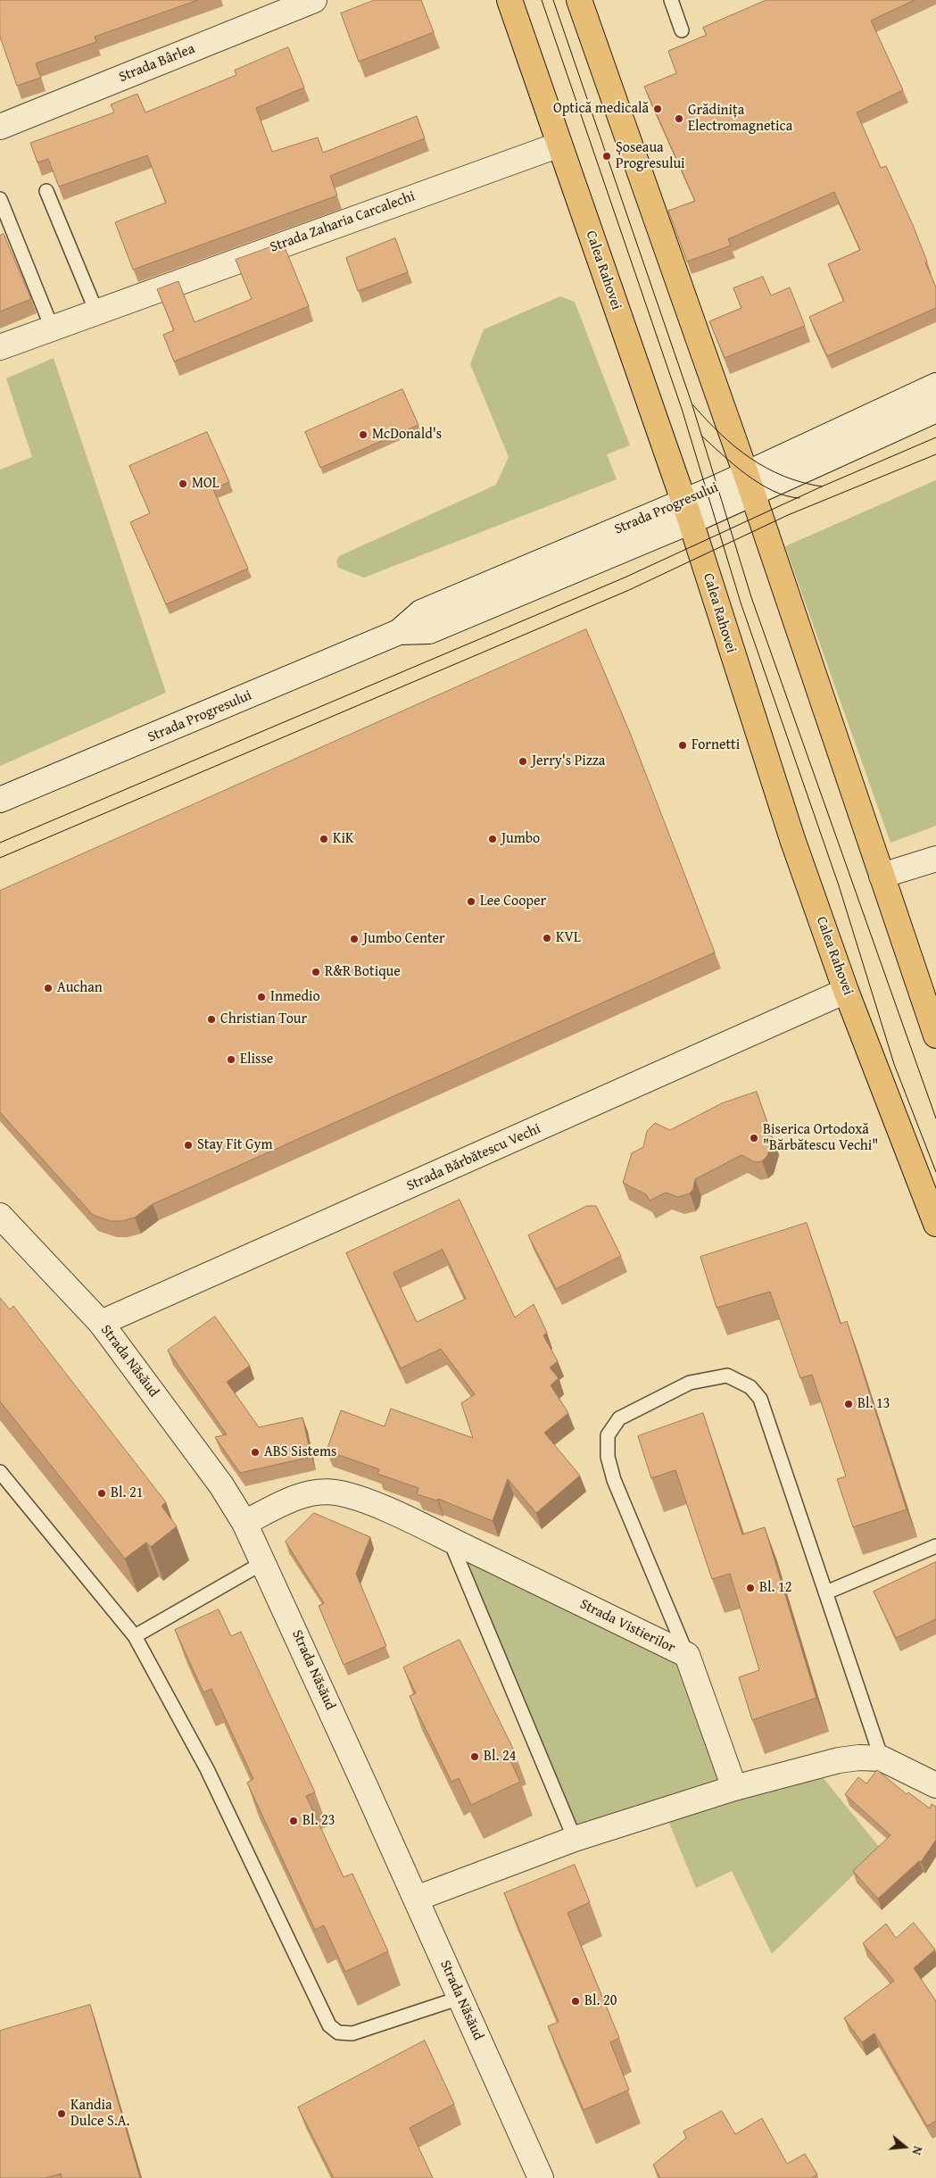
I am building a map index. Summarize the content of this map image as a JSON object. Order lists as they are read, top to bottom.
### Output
{
  "streets": {
    "main road": ["Calea Rahovei"],
    "street": [
      "Strada Bârlea",
      "Strada Zaharia Carcalechi",
      "Strada Progresului",
      "Strada Bărbătescu Vechi",
      "Strada Năsăud",
      "Strada Vistierilor"
    ]
  },
  "crossings": [
    ["Strada Zaharia Carcalechi", "Calea Rahovei"],
    ["Calea Rahovei", "Strada Progresului"],
    ["Calea Rahovei", "Strada Bărbătescu Vechi"],
    ["Strada Bărbătescu Vechi", "Strada Năsăud"],
    ["Strada Năsăud", "Strada Vistierilor"]
  ],
  "places": [
    "Optică medicală",
    "Grădinița Electromagnetica",
    "Șoseaua Progresului",
    "McDonald's",
    "MOL",
    "Fornetti",
    "Jerry's Pizza",
    "KiK",
    "Jumbo",
    "Lee Cooper",
    "KVL",
    "Jumbo Center",
    "R&R Botique",
    "Auchan",
    "Inmedio",
    "Christian Tour",
    "Elisse",
    "Biserica Ortodoxă \"Bărbătescu Vechi\"",
    "Stay Fit Gym",
    "Bl. 13",
    "ABS Sistems",
    "Bl. 21",
    "Bl. 12",
    "Bl. 24",
    "Bl. 23",
    "Bl. 20",
    "Kandia Dulce S.A."
  ],
  "north": "right"
}
